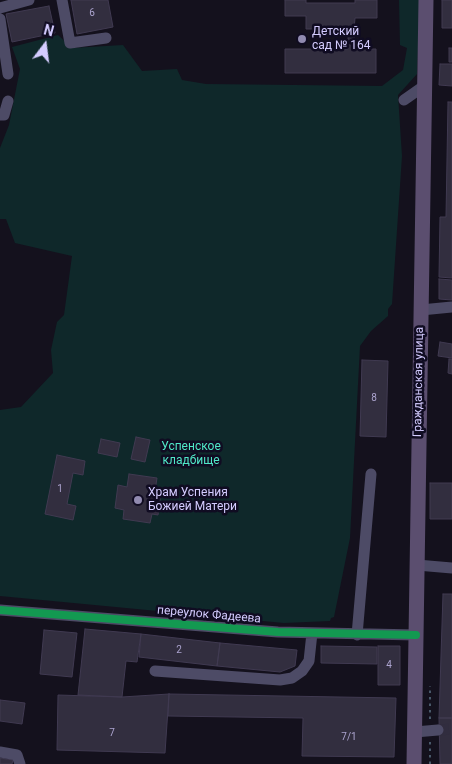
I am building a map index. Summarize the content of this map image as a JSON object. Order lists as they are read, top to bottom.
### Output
{
  "streets": {
    "main road": ["Гражданская улица"],
    "street": ["переулок Фадеева"]
  },
  "crossings": [
    ["Гражданская улица", "переулок Фадеева"]
  ],
  "parks": ["Успенское кладбище"],
  "places": ["Детский сад № 164", "Храм Успения Божией Матери"],
  "house_numbers": [
    "6",
    "8",
    "1",
    "2",
    "4",
    "7",
    "7/1"
  ],
  "north": "top"
}
